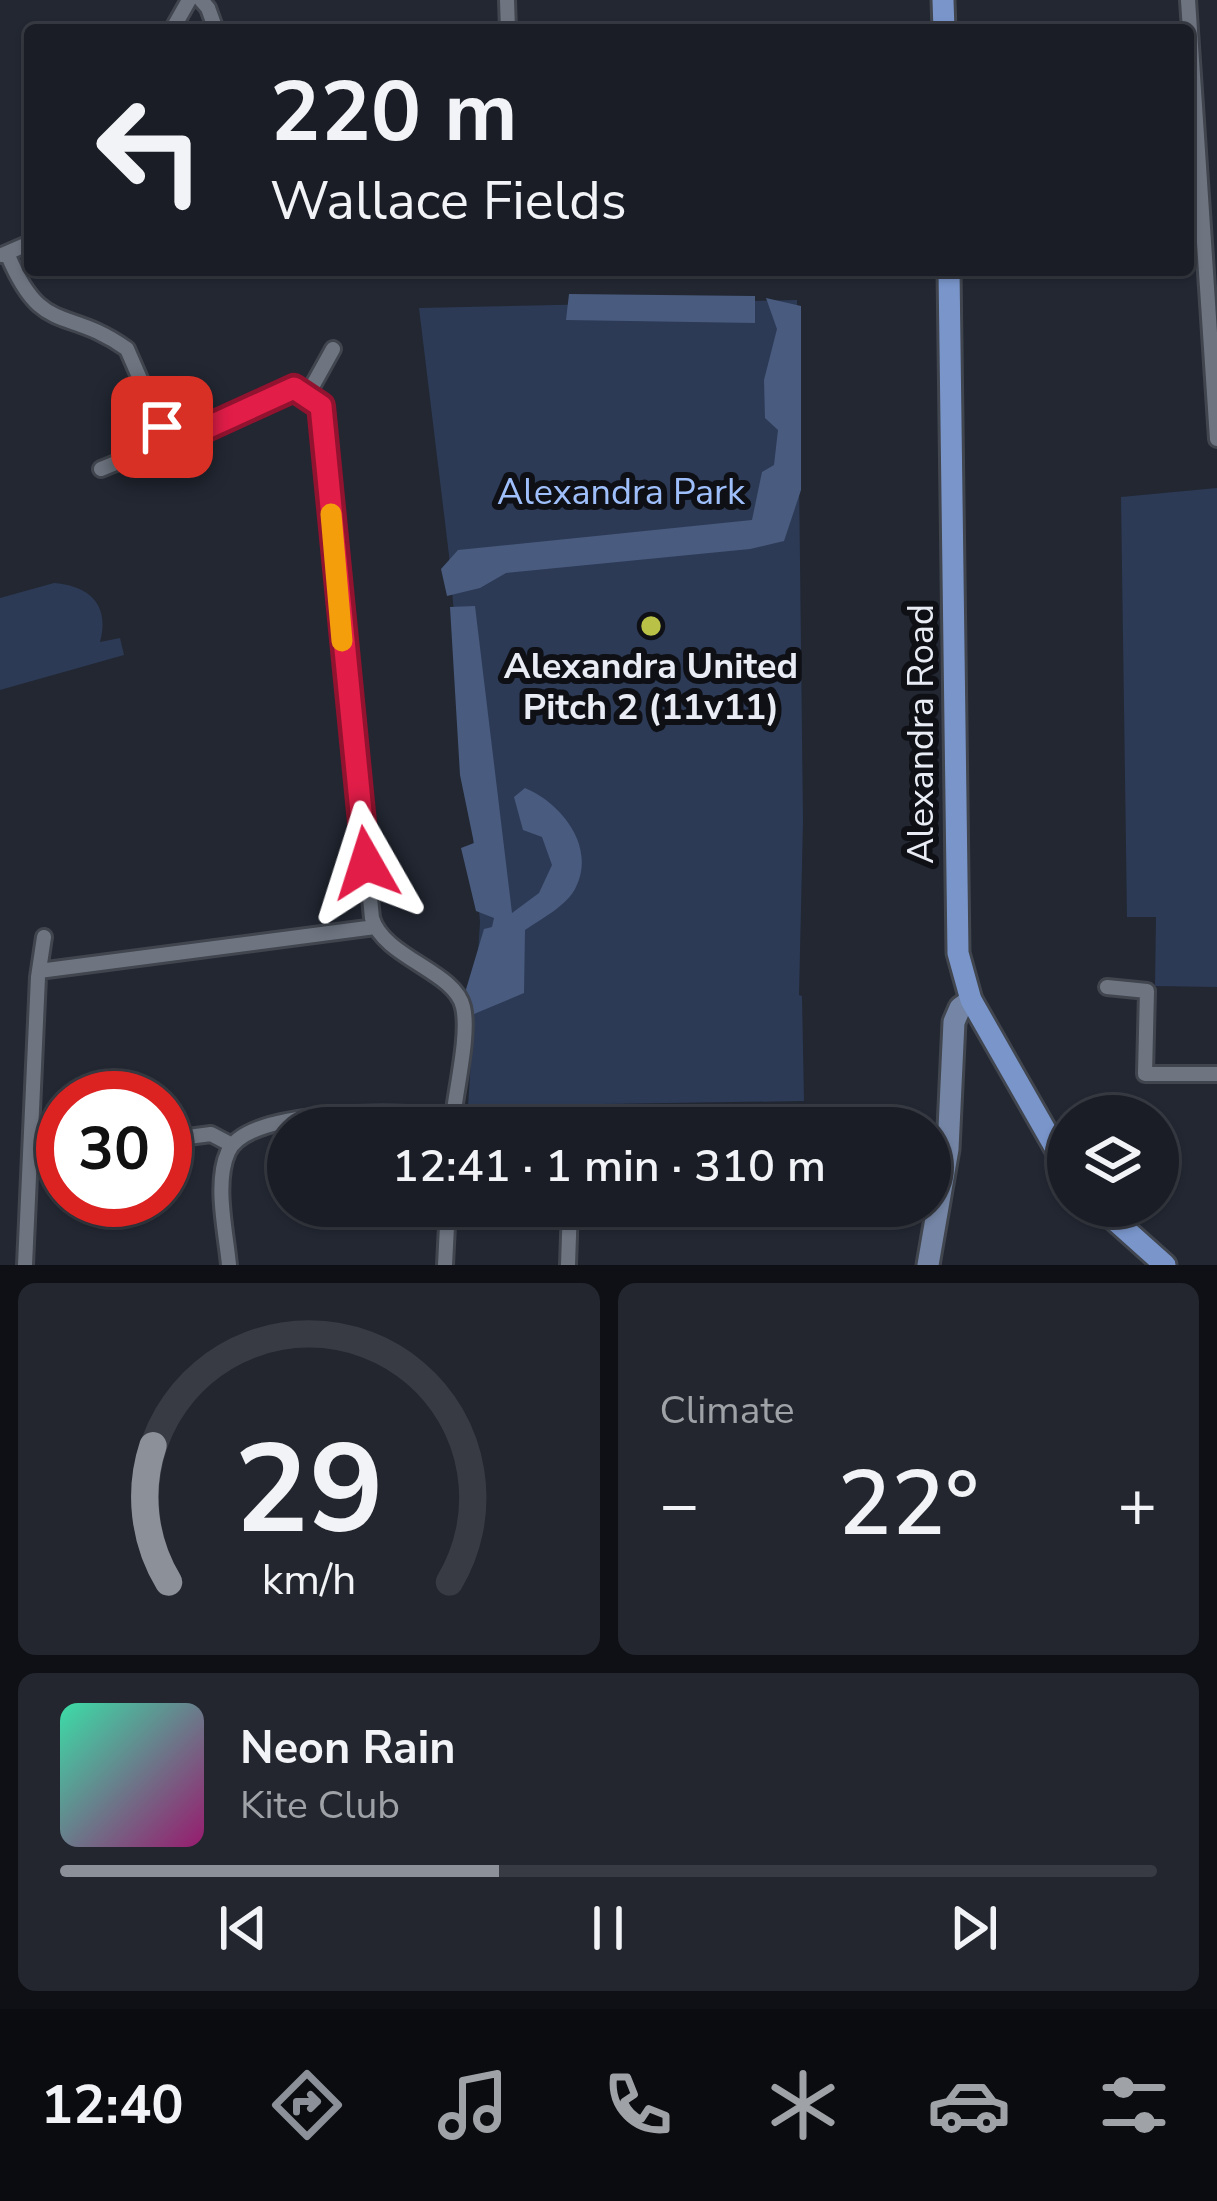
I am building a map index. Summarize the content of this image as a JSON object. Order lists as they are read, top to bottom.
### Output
{
  "streets": {
    "main road": ["Alexandra Road"]
  },
  "parks": ["Alexandra Park"],
  "places": ["Alexandra United Pitch 2 (11v11)"],
  "page": {
    "turn": ["220 m", "Wallace Fields"],
    "limit": "30",
    "trip": "12:41 · 1 min · 310 m",
    "tile": "Climate",
    "heat": ["−", "22°", "+"],
    "song": ["Neon Rain", "Kite Club"],
    "tabs": "12:40",
    "gauge": ["29", "km/h"]
  }
}
